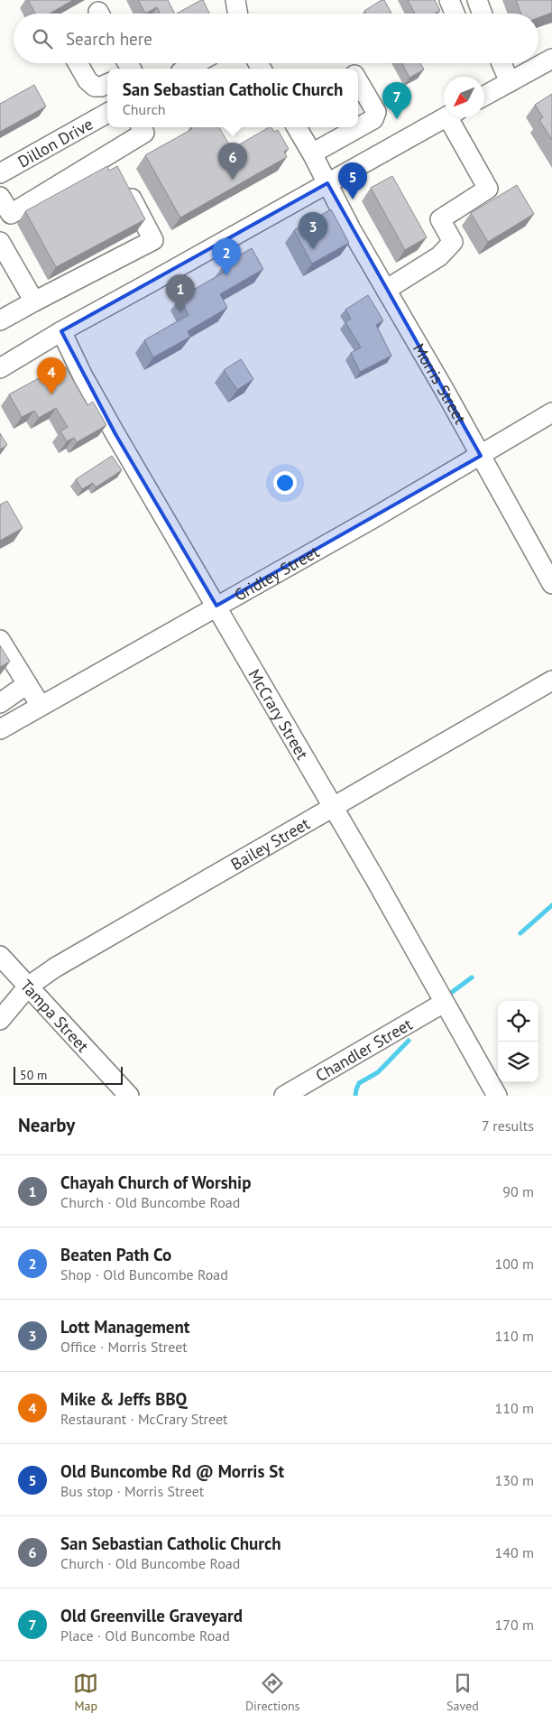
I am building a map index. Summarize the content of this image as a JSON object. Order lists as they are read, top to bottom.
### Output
{
  "streets": {
    "street": [
      "Dillon Drive",
      "Morris Street",
      "Gridley Street",
      "McCrary Street",
      "Bailey Street",
      "Tampa Street",
      "Chandler Street"
    ]
  },
  "crossings": [
    ["Morris Street", "Gridley Street"],
    ["Gridley Street", "McCrary Street"],
    ["McCrary Street", "Bailey Street"],
    ["McCrary Street", "Chandler Street"],
    ["Bailey Street", "Tampa Street"]
  ],
  "scale_bar": "50 m",
  "north": "bottom left",
  "page": {
    "search": "Search here",
    "popup": ["San Sebastian Catholic Church", "Church"],
    "pins": [
      "7",
      "6",
      "5",
      "3",
      "2",
      "1",
      "4"
    ],
    "scale": "50 m",
    "heading": ["Nearby", "7 results"],
    "list": [
      {
        "mark": "1",
        "name": "Chayah Church of Worship",
        "note": "Church · Old Buncombe Road",
        "value": "90 m"
      },
      {
        "mark": "2",
        "name": "Beaten Path Co",
        "note": "Shop · Old Buncombe Road",
        "value": "100 m"
      },
      {
        "mark": "3",
        "name": "Lott Management",
        "note": "Office · Morris Street",
        "value": "110 m"
      },
      {
        "mark": "4",
        "name": "Mike & Jeffs BBQ",
        "note": "Restaurant · McCrary Street",
        "value": "110 m"
      },
      {
        "mark": "5",
        "name": "Old Buncombe Rd @ Morris St",
        "note": "Bus stop · Morris Street",
        "value": "130 m"
      },
      {
        "mark": "6",
        "name": "San Sebastian Catholic Church",
        "note": "Church · Old Buncombe Road",
        "value": "140 m"
      },
      {
        "mark": "7",
        "name": "Old Greenville Graveyard",
        "note": "Place · Old Buncombe Road",
        "value": "170 m"
      }
    ],
    "nav": ["Map", "Directions", "Saved"]
  }
}
